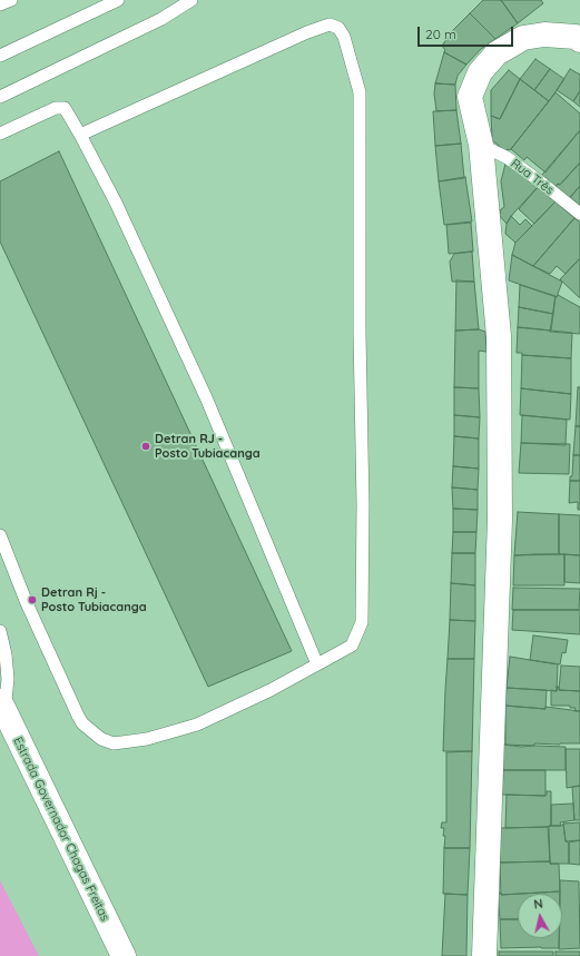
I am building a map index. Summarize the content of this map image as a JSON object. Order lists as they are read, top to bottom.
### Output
{
  "streets": {
    "street": ["Estrada Governador Chagas Freitas"],
    "lane": ["Rua Três"]
  },
  "places": ["Detran RJ - Posto Tubiacanga", "Detran Rj - Posto Tubiacanga"],
  "scale_bar": "20 m",
  "north": "top"
}
